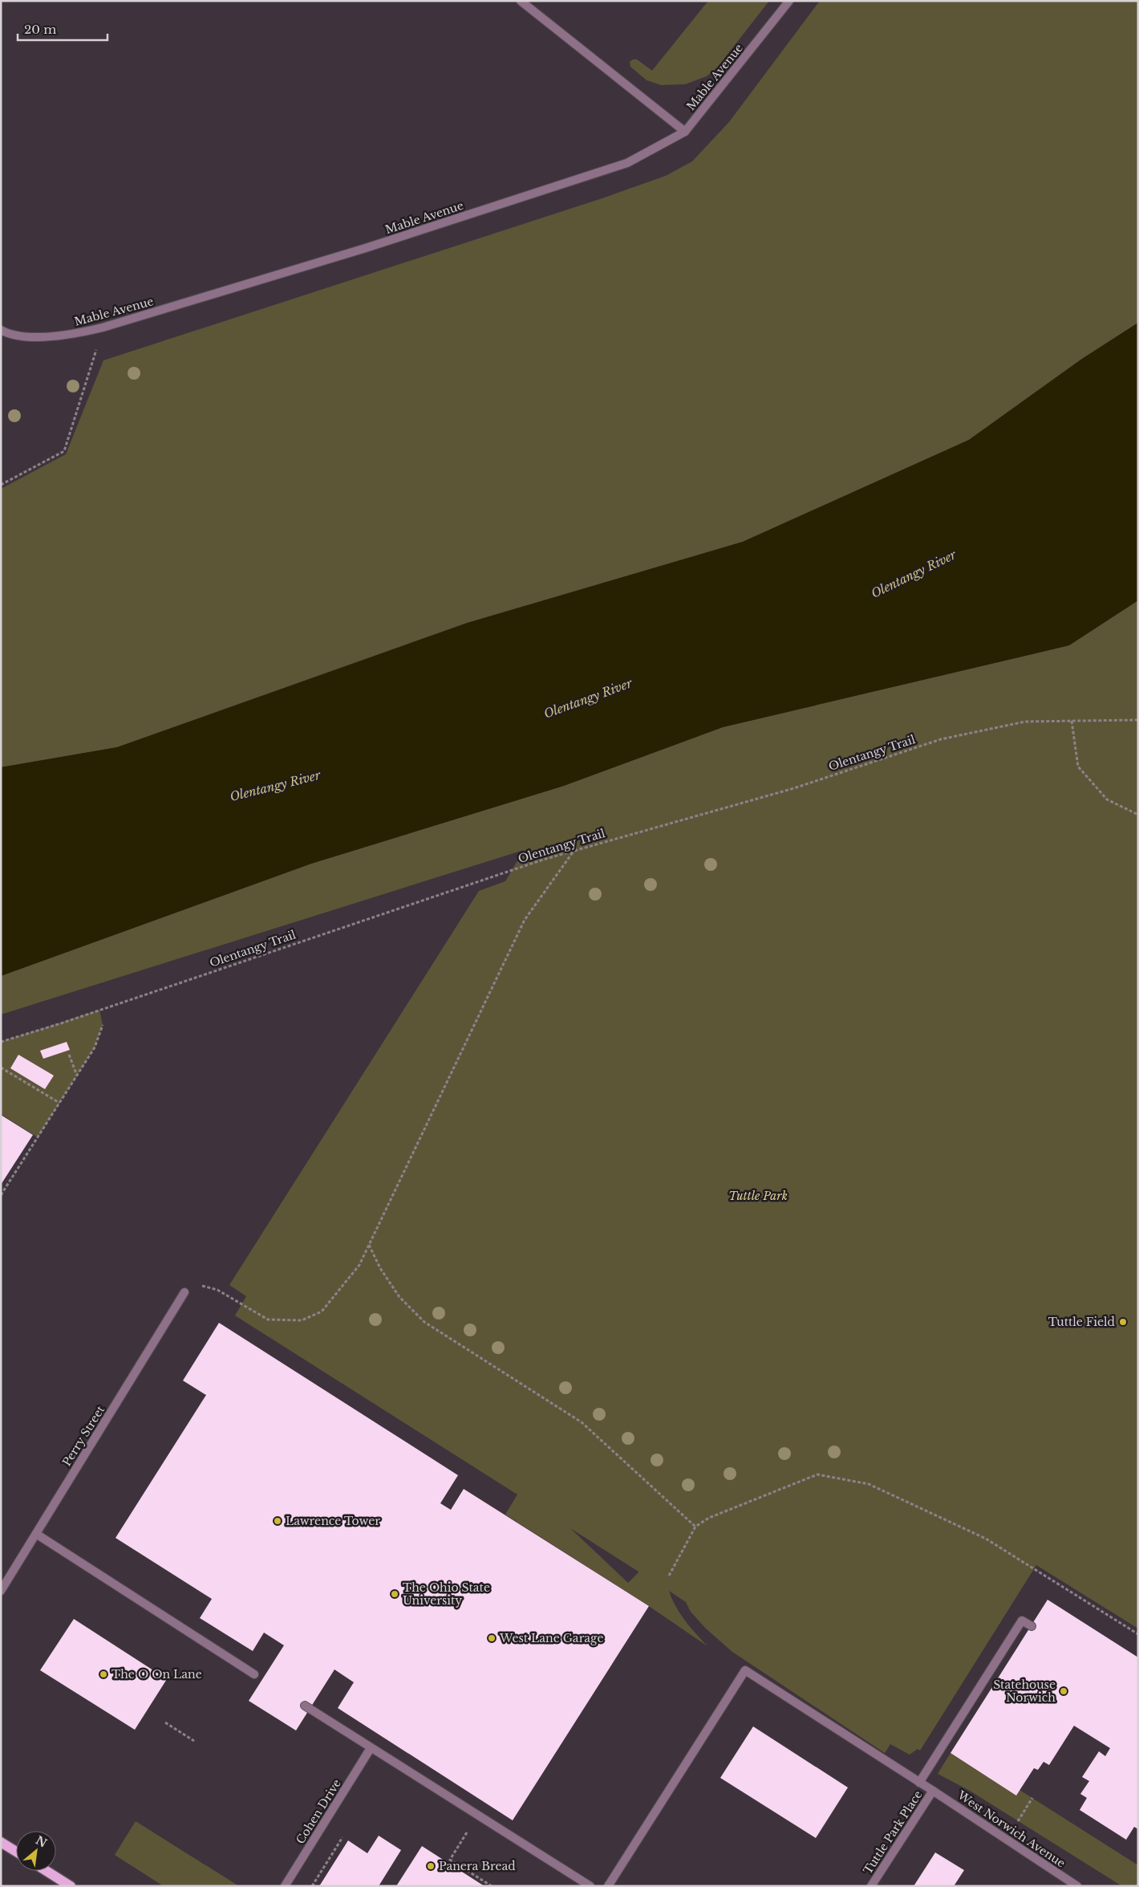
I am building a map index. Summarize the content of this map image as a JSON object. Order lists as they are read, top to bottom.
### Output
{
  "streets": {
    "street": [
      "Mable Avenue",
      "Perry Street",
      "Cohen Drive",
      "West Norwich Avenue",
      "Tuttle Park Place"
    ],
    "path": ["Olentangy Trail"]
  },
  "crossings": [
    ["West Norwich Avenue", "Tuttle Park Place"]
  ],
  "water": ["Olentangy River"],
  "parks": ["Tuttle Park"],
  "places": [
    "Tuttle Field",
    "Lawrence Tower",
    "The Ohio State University",
    "West Lane Garage",
    "The O On Lane",
    "Statehouse Norwich",
    "Panera Bread"
  ],
  "scale_bar": "20 m",
  "north": "top right"
}
